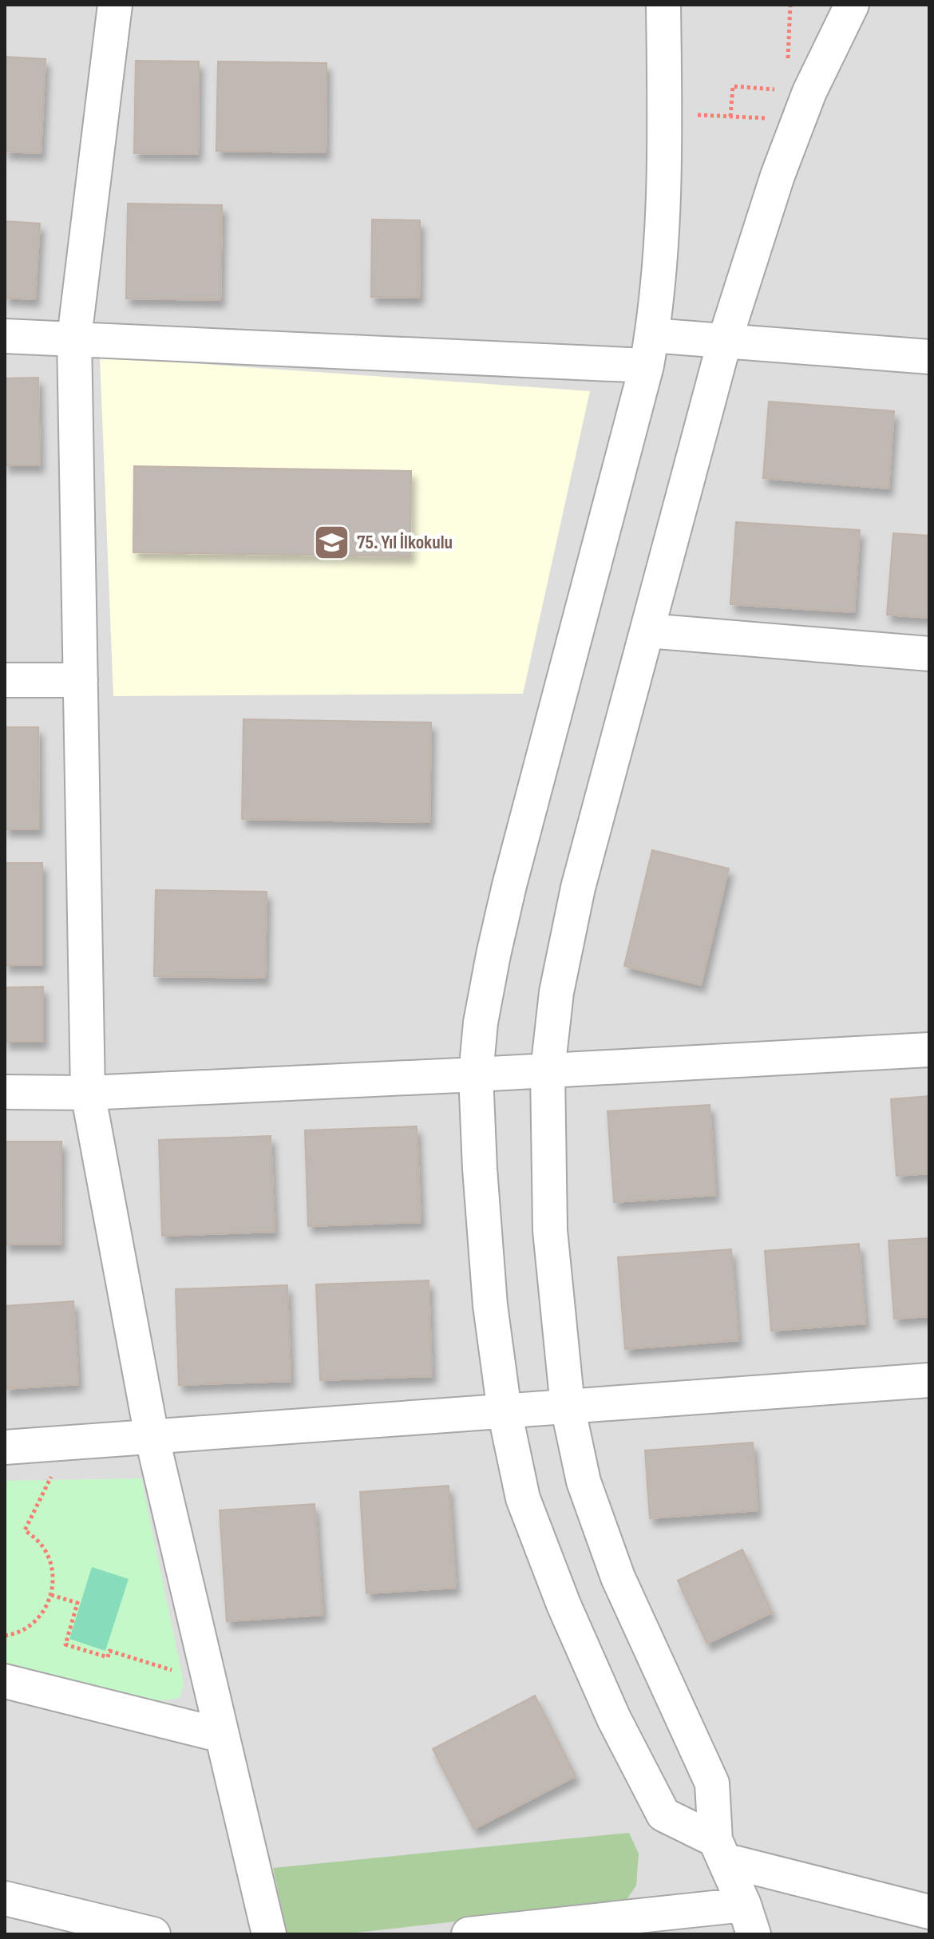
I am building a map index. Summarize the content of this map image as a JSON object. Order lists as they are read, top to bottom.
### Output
{
  "places": {
    "school or university": ["75. Yıl İlkokulu"]
  }
}
